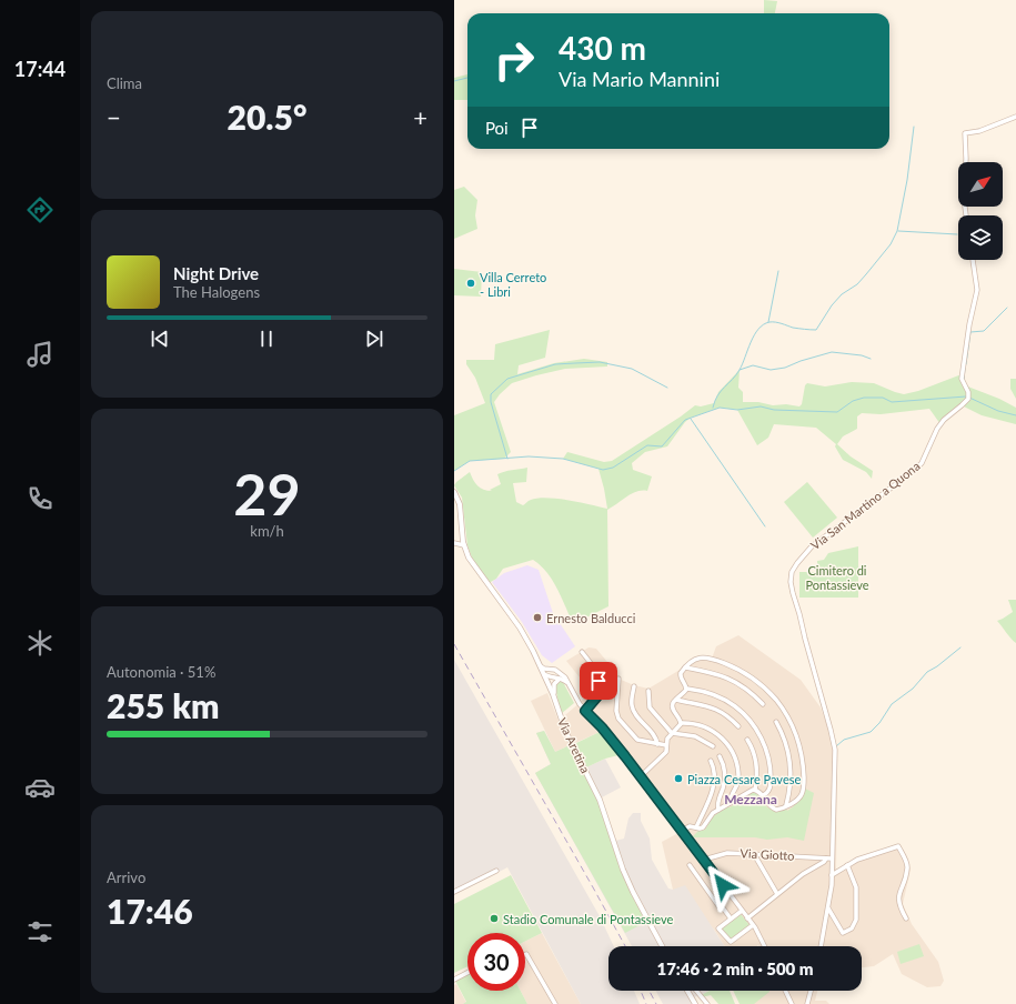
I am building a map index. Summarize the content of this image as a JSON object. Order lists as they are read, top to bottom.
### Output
{
  "streets": {
    "street": ["Via San Martino a Quona", "Via Aretina", "Via Giotto"]
  },
  "crossings": [
    ["Via San Martino a Quona", "Via Giotto"]
  ],
  "districts": ["Mezzana"],
  "parks": ["Cimitero di Pontassieve"],
  "places": [
    "Villa Cerreto - Libri",
    "Ernesto Balducci",
    "Piazza Cesare Pavese",
    "Stadio Comunale di Pontassieve"
  ],
  "north": "top right",
  "page": {
    "tabs": "17:44",
    "tile": [
      "Clima",
      ["29", "km/h"],
      ["Autonomia · 51%", "255 km"],
      ["Arrivo", "17:46"]
    ],
    "turn": ["430 m", "Via Mario Mannini"],
    "heat": ["−", "20.5°", "+"],
    "then": "Poi",
    "song": ["Night Drive", "The Halogens"],
    "limit": "30",
    "trip": "17:46 · 2 min · 500 m"
  }
}
